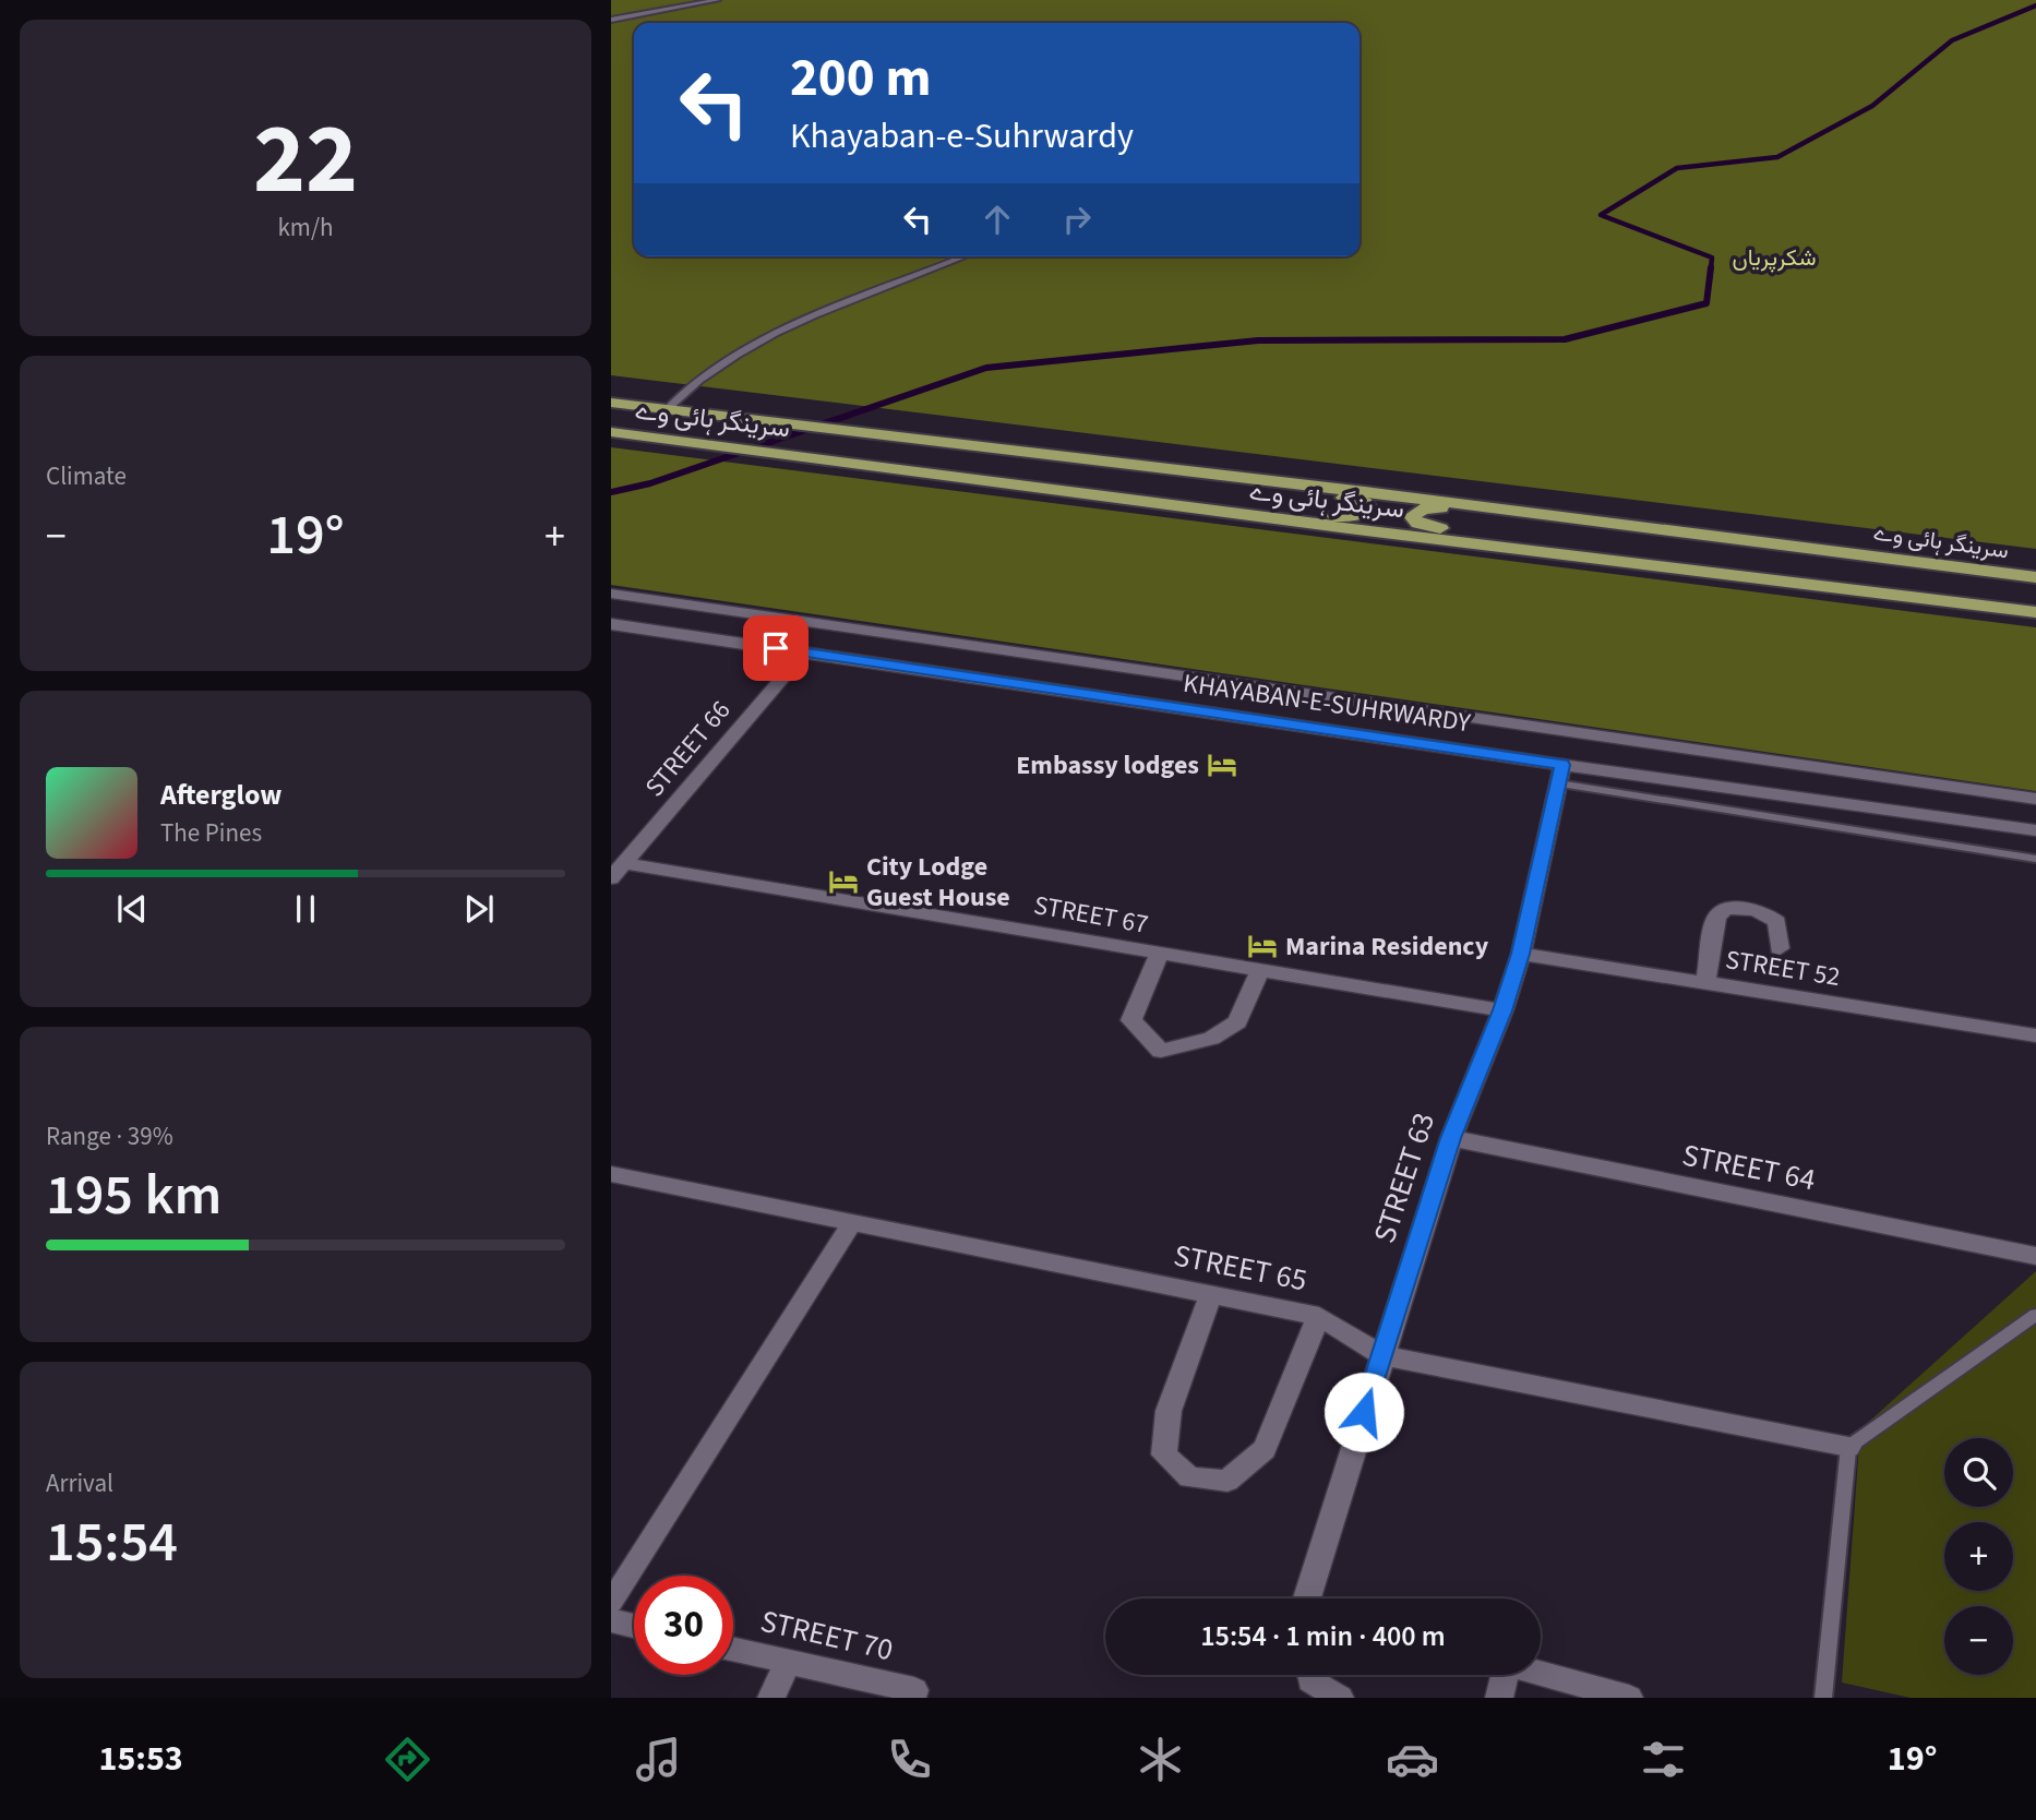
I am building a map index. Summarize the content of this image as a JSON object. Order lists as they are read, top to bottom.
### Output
{
  "streets": {
    "highway": ["سرینگر ہائی وے"],
    "street": [
      "KHAYABAN-E-SUHRWARDY",
      "STREET 66",
      "STREET 67",
      "STREET 52",
      "STREET 64",
      "STREET 63",
      "STREET 65",
      "STREET 70"
    ]
  },
  "crossings": [
    ["KHAYABAN-E-SUHRWARDY", "STREET 66"],
    ["KHAYABAN-E-SUHRWARDY", "STREET 63"],
    ["STREET 66", "STREET 67"],
    ["STREET 67", "STREET 63"],
    ["STREET 52", "STREET 63"],
    ["STREET 64", "STREET 63"],
    ["STREET 63", "STREET 65"]
  ],
  "parks": ["شکرپریاں"],
  "places": {
    "hotel": ["Embassy lodges", "City Lodge Guest House", "Marina Residency"]
  },
  "page": {
    "tile": [
      ["22", "km/h"],
      "Climate",
      ["Range · 39%", "195 km"],
      ["Arrival", "15:54"]
    ],
    "turn": ["200 m", "Khayaban-e-Suhrwardy"],
    "heat": ["−", "19°", "+"],
    "song": ["Afterglow", "The Pines"],
    "map_buttons": ["+", "−"],
    "limit": "30",
    "trip": "15:54 · 1 min · 400 m",
    "tabs": ["15:53", "19°"]
  }
}
